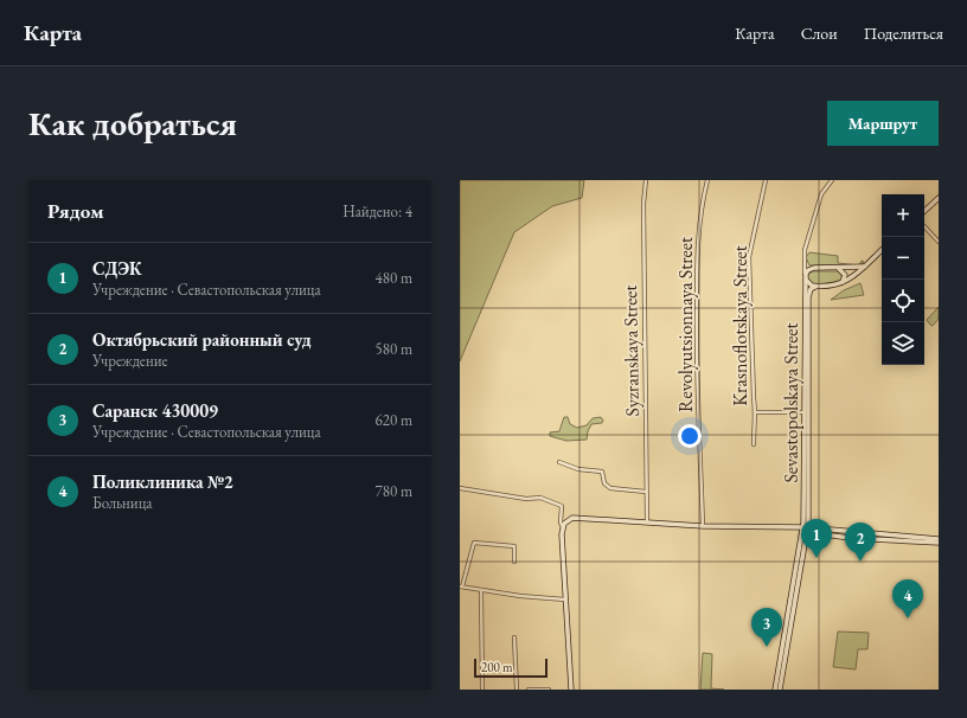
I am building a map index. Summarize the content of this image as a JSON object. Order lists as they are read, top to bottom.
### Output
{
  "streets": {
    "street": [
      "Revolyutsionnaya Street",
      "Krasnoflotskaya Street",
      "Syzranskaya Street",
      "Sevastopolskaya Street"
    ]
  },
  "scale_bar": "200 m",
  "page": {
    "header": "Карта",
    "nav": ["Карта", "Слои", "Поделиться"],
    "buttons": "Маршрут",
    "title": "Как добраться",
    "heading": ["Рядом", "Найдено: 4"],
    "map_buttons": ["+", "−"],
    "list": [
      {
        "mark": "1",
        "name": "СДЭК",
        "note": "Учреждение · Севастопольская улица",
        "value": "480 m"
      },
      {
        "mark": "2",
        "name": "Октябрьский районный суд",
        "note": "Учреждение",
        "value": "580 m"
      },
      {
        "mark": "3",
        "name": "Саранск 430009",
        "note": "Учреждение · Севастопольская улица",
        "value": "620 m"
      },
      {
        "mark": "4",
        "name": "Поликлиника №2",
        "note": "Больница",
        "value": "780 m"
      }
    ],
    "pins": [
      "1",
      "2",
      "4",
      "3"
    ],
    "scale": "200 m"
  }
}
